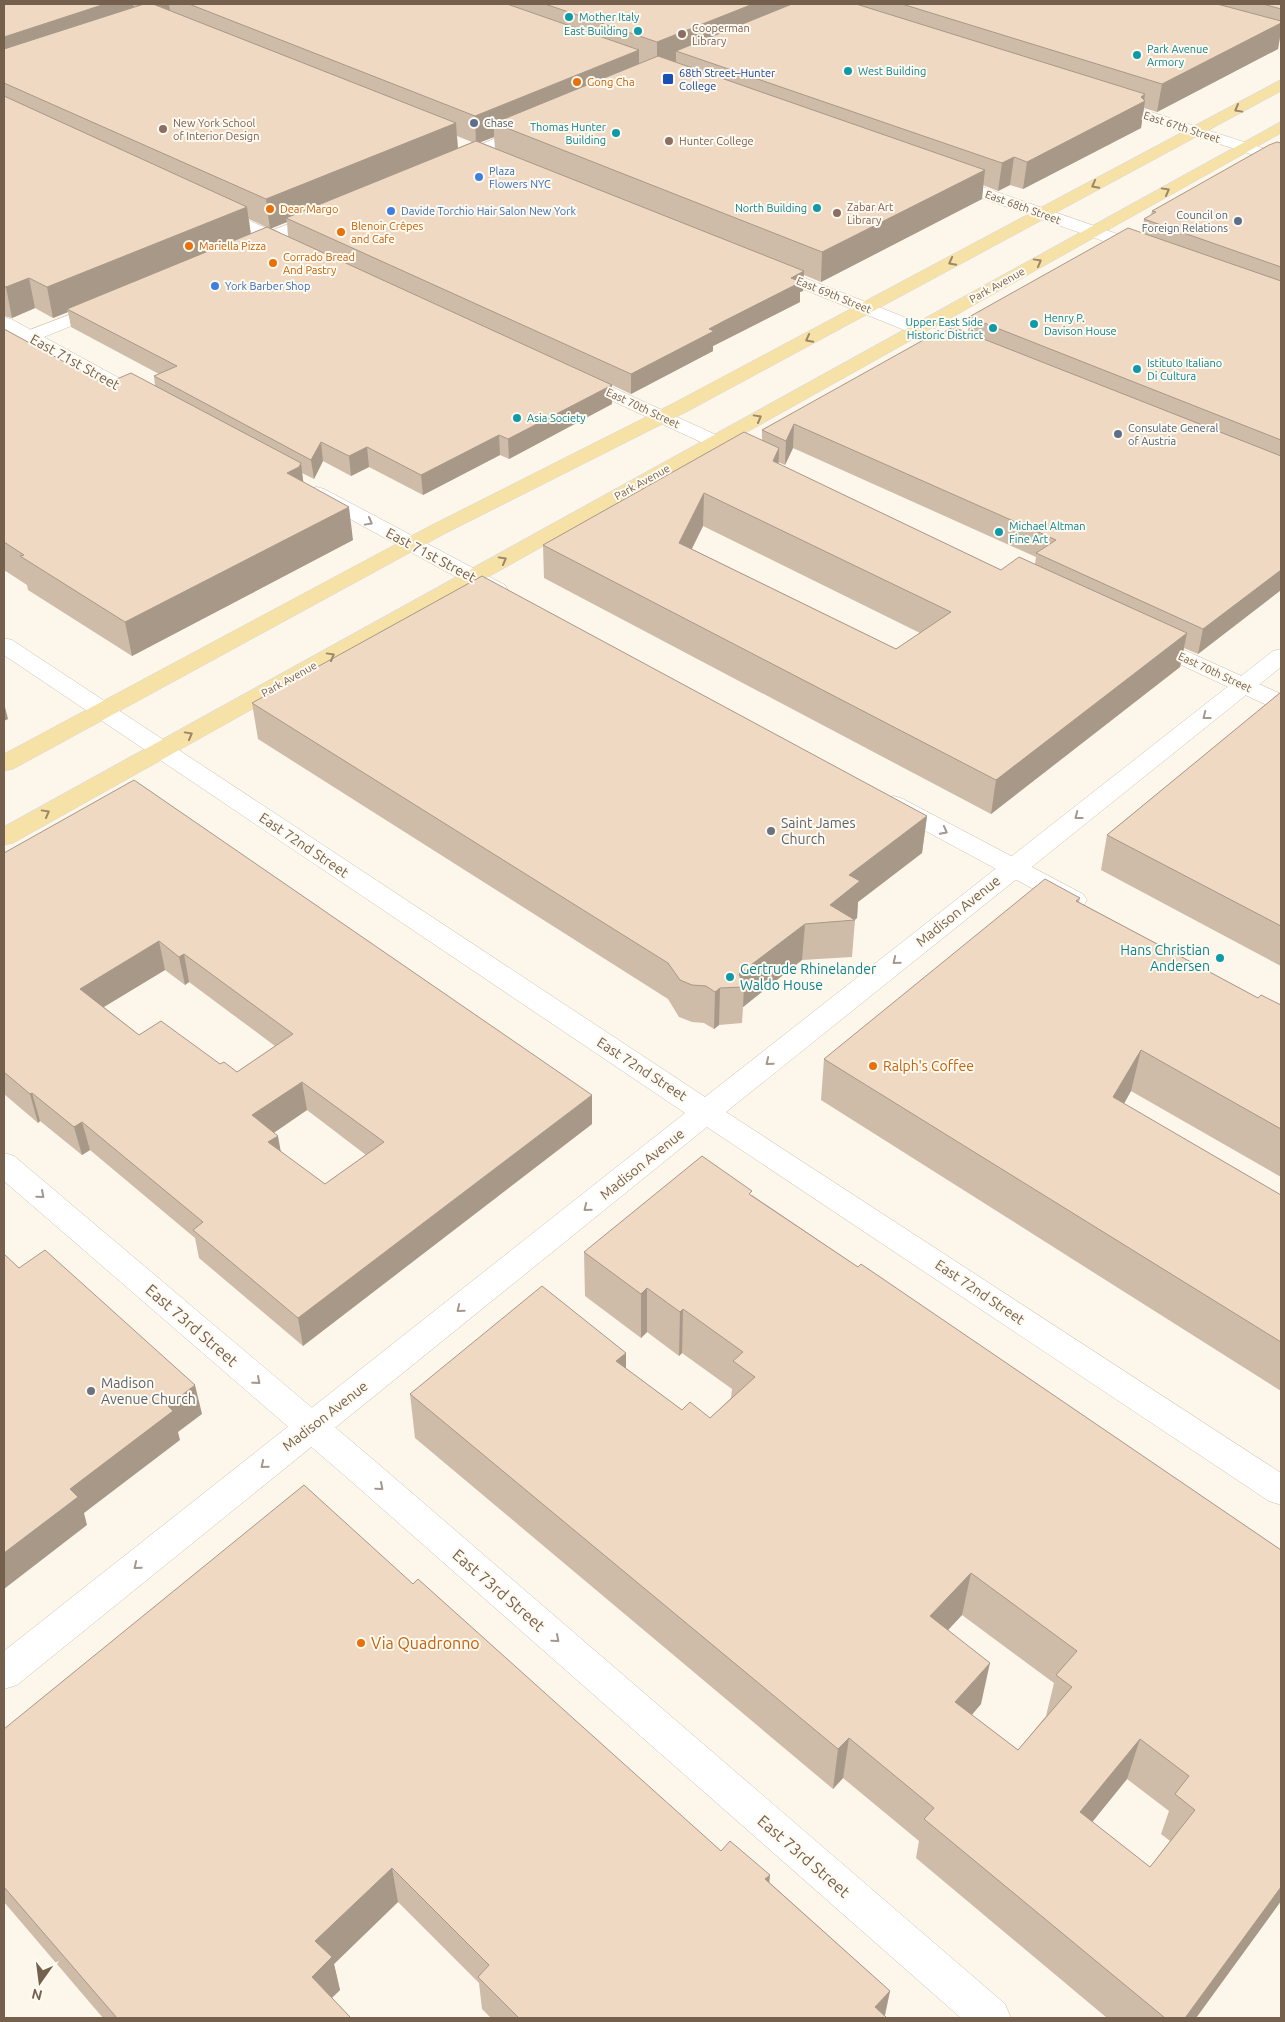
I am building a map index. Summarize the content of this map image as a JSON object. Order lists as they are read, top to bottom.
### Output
{
  "streets": {
    "main road": ["Park Avenue"],
    "street": [
      "East 67th Street",
      "East 68th Street",
      "East 69th Street",
      "East 71st Street",
      "East 70th Street",
      "East 72nd Street",
      "Madison Avenue",
      "East 73rd Street"
    ]
  },
  "crossings": [
    ["East 67th Street", "Park Avenue"],
    ["East 68th Street", "Park Avenue"],
    ["Park Avenue", "East 69th Street"],
    ["Park Avenue", "East 71st Street"],
    ["Park Avenue", "East 70th Street"],
    ["Park Avenue", "East 72nd Street"],
    ["East 70th Street", "Madison Avenue"],
    ["East 72nd Street", "Madison Avenue"],
    ["Madison Avenue", "East 73rd Street"]
  ],
  "one_way": ["Madison Avenue", "East 73rd Street"],
  "places": {
    "other": [
      "Mother Italy",
      "East Building",
      "Cooperman Library",
      "Park Avenue Armory",
      "West Building",
      "Gong Cha",
      "Chase",
      "New York School of Interior Design",
      "Thomas Hunter Building",
      "Hunter College",
      "Plaza Flowers NYC",
      "North Building",
      "Dear Margo",
      "Davide Torchio Hair Salon New York",
      "Zabar Art Library",
      "Council on Foreign Relations",
      "Blenoir Crêpes and Cafe",
      "Mariella Pizza",
      "Corrado Bread And Pastry",
      "York Barber Shop",
      "Henry P. Davison House",
      "Upper East Side Historic District",
      "Istituto Italiano Di Cultura",
      "Asia Society",
      "Consulate General of Austria",
      "Michael Altman Fine Art",
      "Saint James Church",
      "Hans Christian Andersen",
      "Gertrude Rhinelander Waldo House",
      "Ralph's Coffee",
      "Madison Avenue Church",
      "Via Quadronno"
    ],
    "transit": ["68th Street–Hunter College"]
  },
  "north": "bottom"
}
